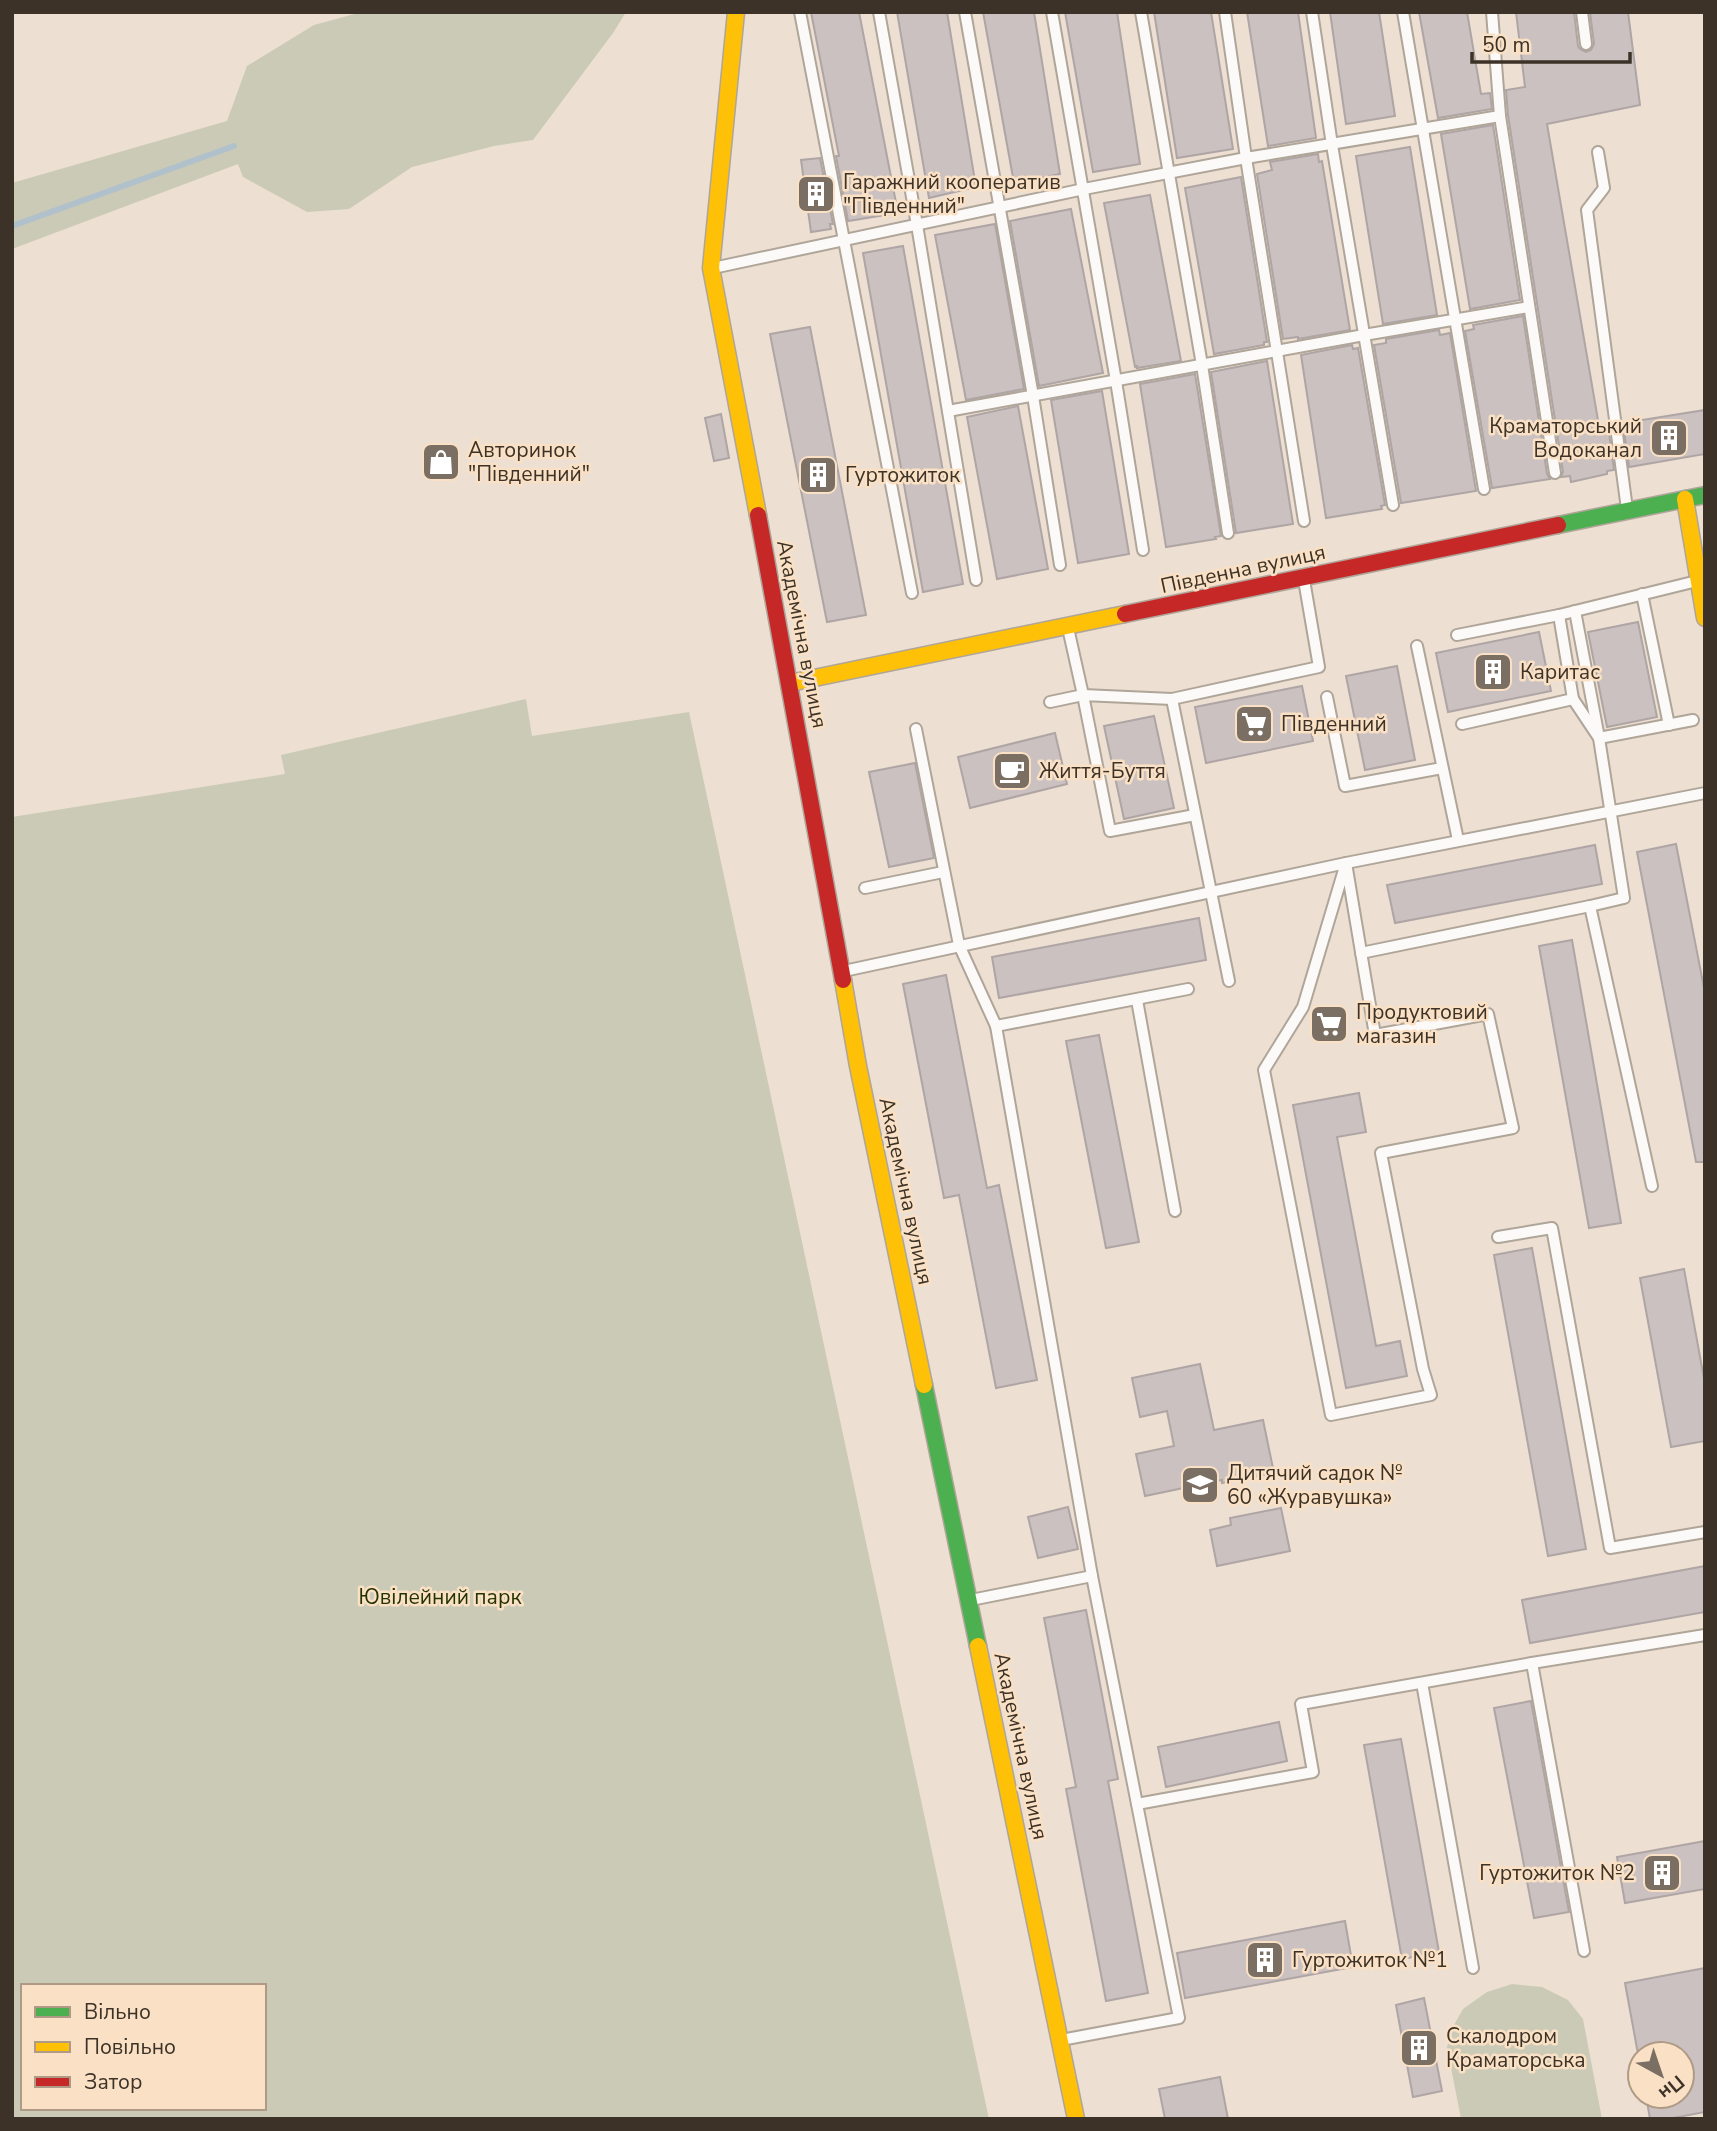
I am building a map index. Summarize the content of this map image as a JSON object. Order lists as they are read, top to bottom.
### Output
{
  "streets": {
    "street": ["Південна вулиця", "Академічна вулиця"]
  },
  "crossings": [
    ["Південна вулиця", "Академічна вулиця"]
  ],
  "parks": ["Ювілейний парк"],
  "places": {
    "building": [
      "Гаражний кооператив \"Південний\"",
      "Краматорський Водоканал",
      "Гуртожиток",
      "Каритас",
      "Гуртожиток №2",
      "Гуртожиток №1",
      "Скалодром Краматорська"
    ],
    "shop": ["Авторинок \"Південний\""],
    "supermarket": ["Південний", "Продуктовий магазин"],
    "cafe": ["Життя-Буття"],
    "school or university": ["Дитячий садок № 60 «Журавушка»"]
  },
  "legend": ["Вільно", "Повільно", "Затор"],
  "scale_bar": "50 m",
  "north": "bottom right"
}
